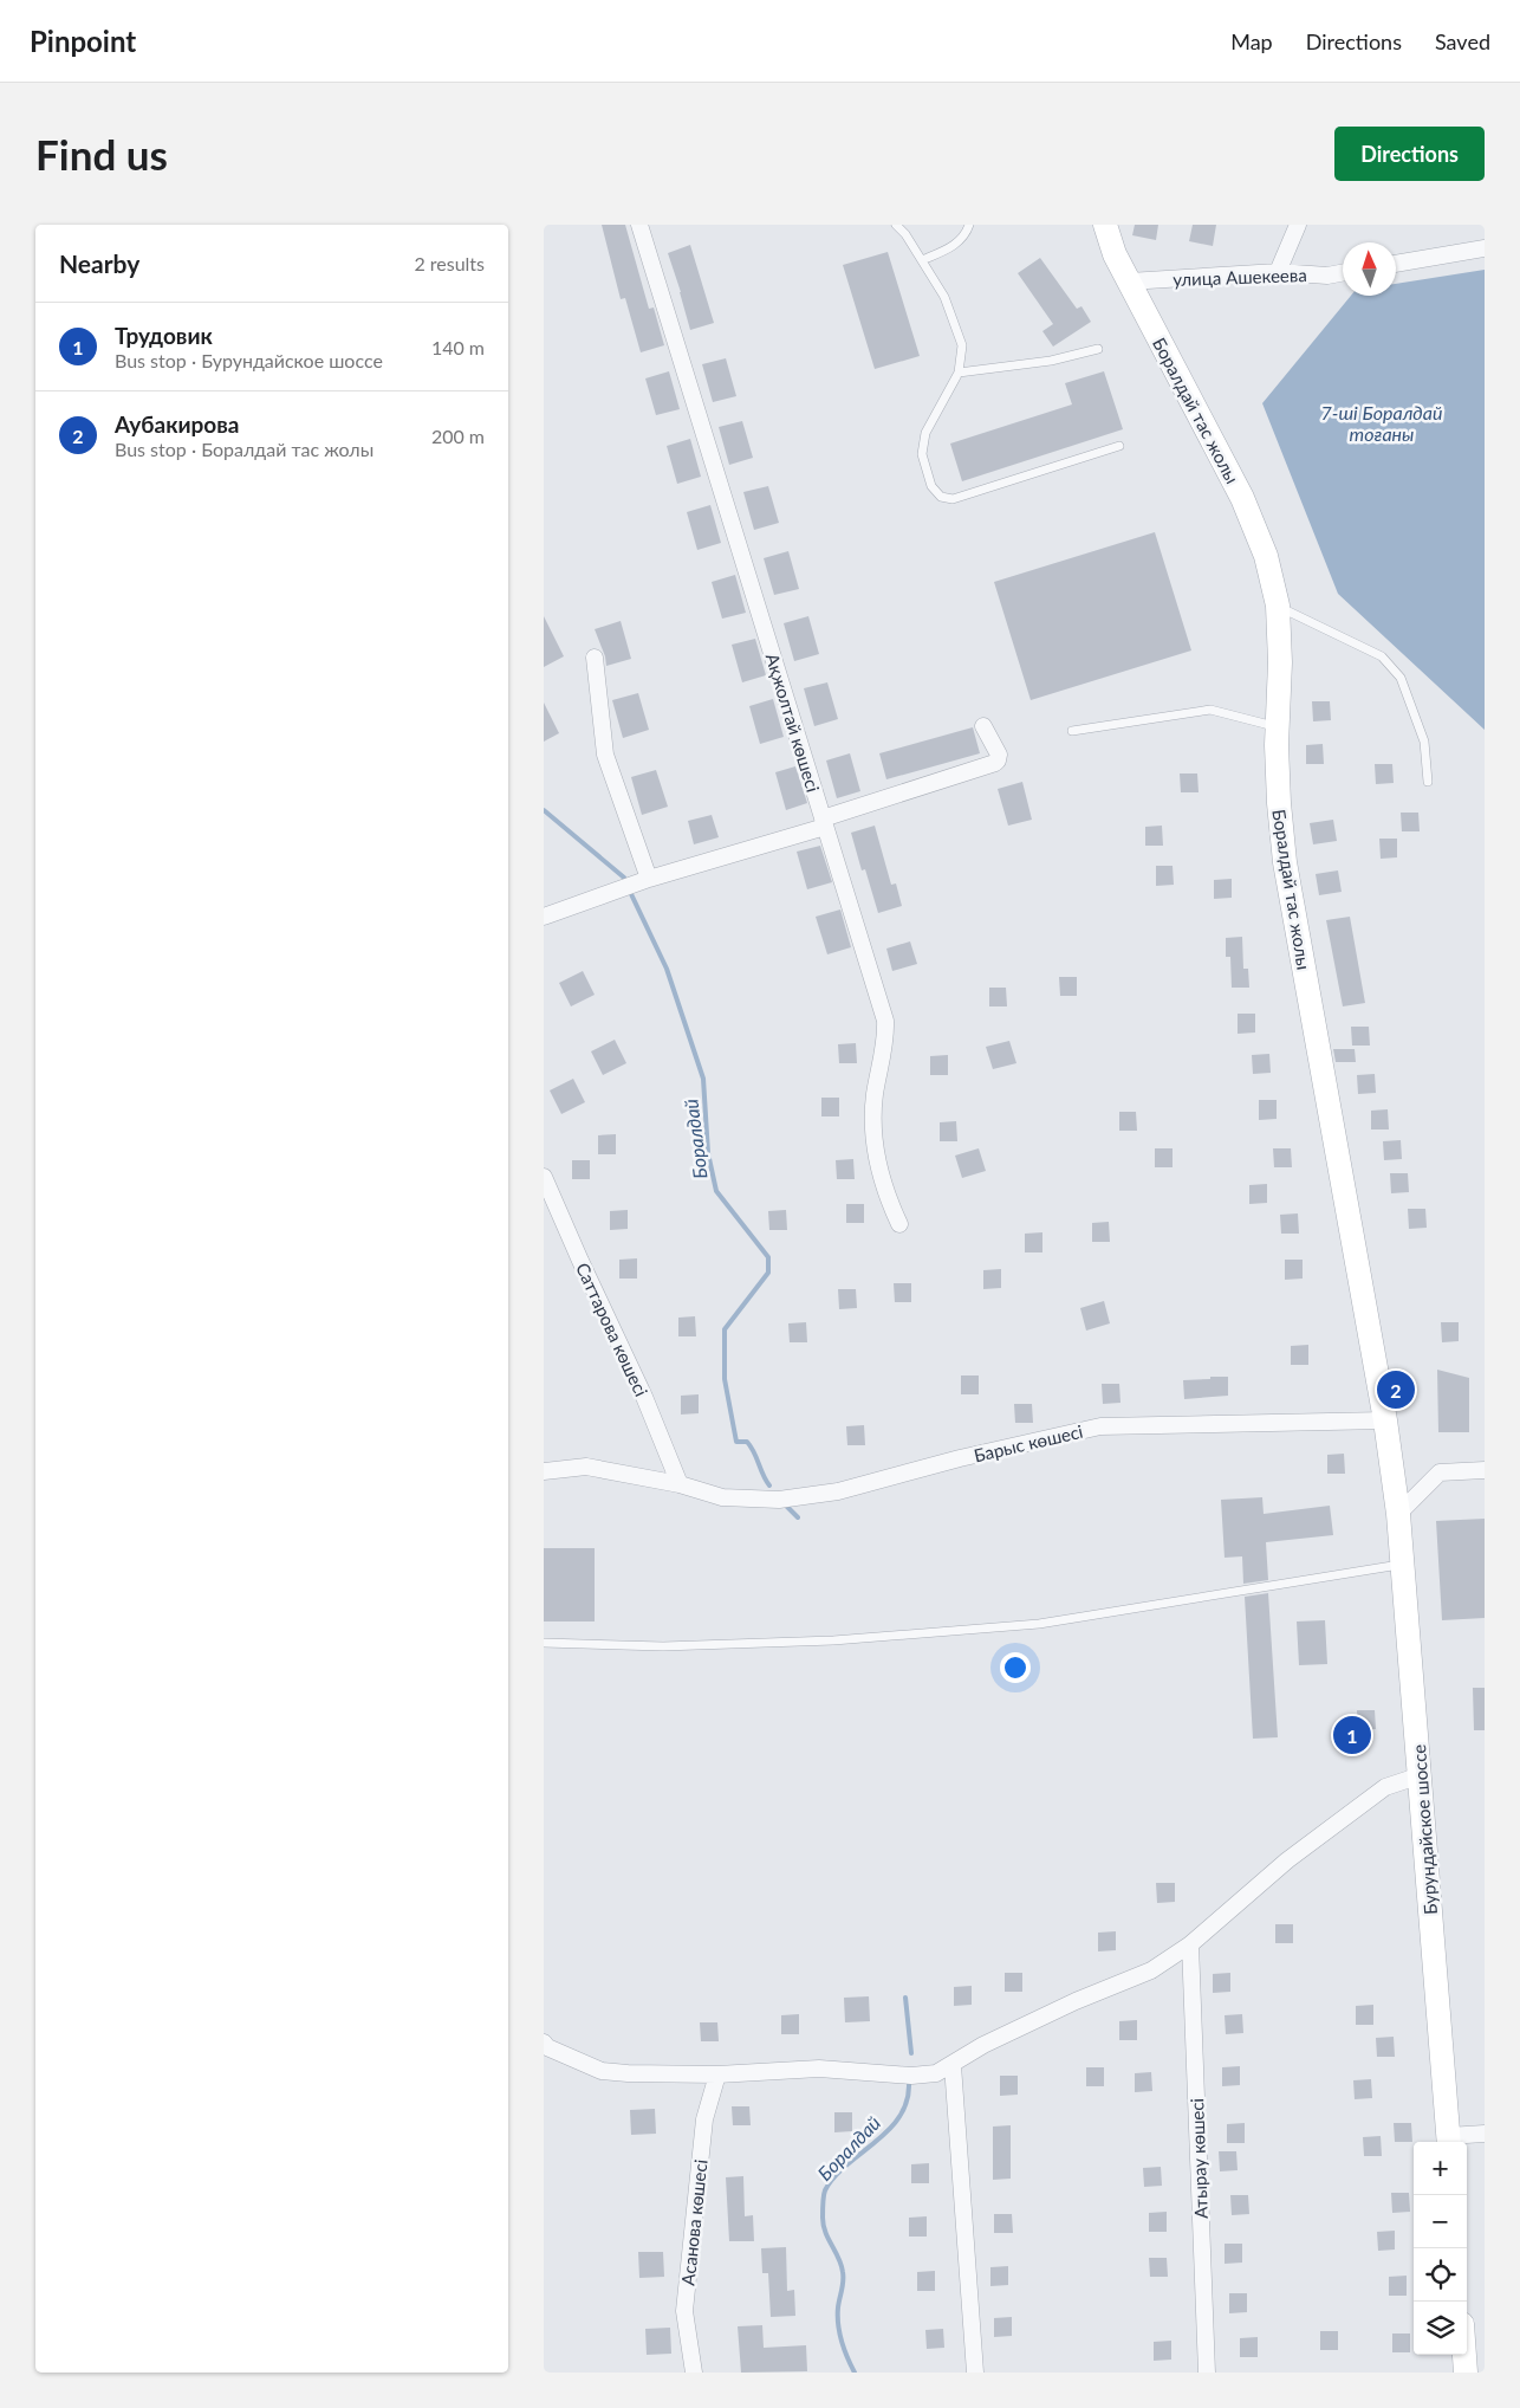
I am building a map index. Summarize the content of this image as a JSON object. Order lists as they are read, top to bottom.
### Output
{
  "streets": {
    "main road": ["Боралдай тас жолы", "Бурундайское шоссе"],
    "street": [
      "улица Ашекеева",
      "Ақжолтай көшесі",
      "Саттарова көшесі",
      "Барыс көшесі",
      "Атырау көшесі",
      "Асанова көшесі"
    ]
  },
  "crossings": [
    ["улица Ашекеева", "Боралдай тас жолы"],
    ["Боралдай тас жолы", "Барыс көшесі"],
    ["Боралдай тас жолы", "Бурундайское шоссе"],
    ["Саттарова көшесі", "Барыс көшесі"]
  ],
  "water": ["7-ші Боралдай тоғаны", "Боралдай"],
  "north": "top",
  "page": {
    "header": "Pinpoint",
    "nav": ["Map", "Directions", "Saved"],
    "buttons": "Directions",
    "title": "Find us",
    "heading": ["Nearby", "2 results"],
    "list": [
      {
        "mark": "1",
        "name": "Трудовик",
        "note": "Bus stop · Бурундайское шоссе",
        "value": "140 m"
      },
      {
        "mark": "2",
        "name": "Аубакирова",
        "note": "Bus stop · Боралдай тас жолы",
        "value": "200 m"
      }
    ],
    "pins": ["2", "1"],
    "map_buttons": ["+", "−"]
  }
}
